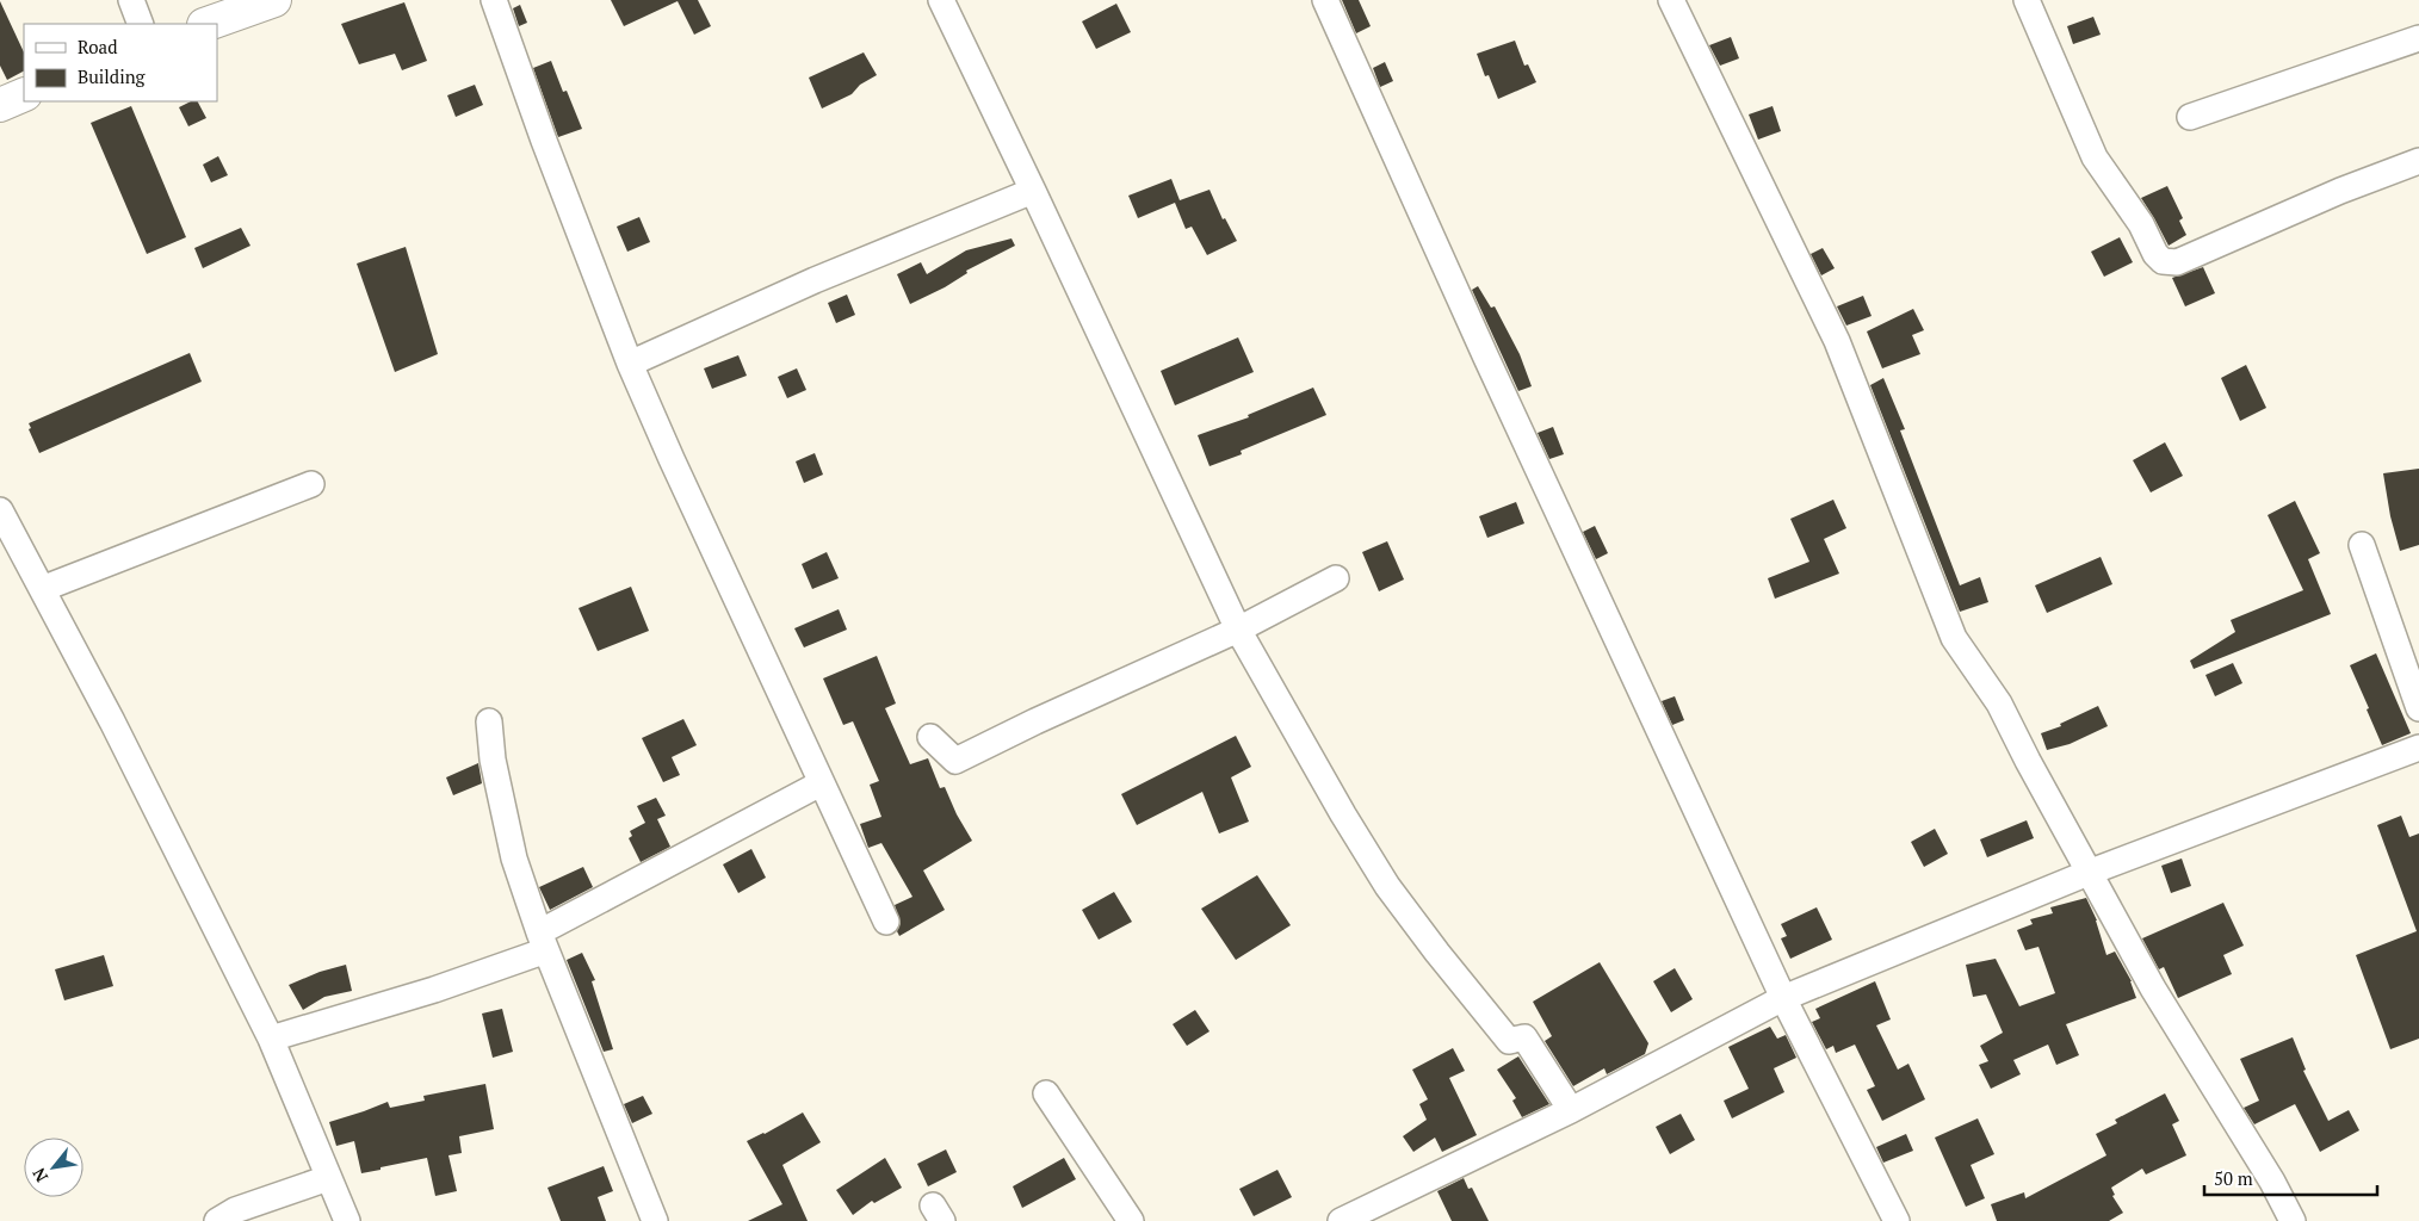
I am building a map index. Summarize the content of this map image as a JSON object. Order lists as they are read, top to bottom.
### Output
{
  "legend": ["Road", "Building"],
  "scale_bar": "50 m",
  "north": "bottom left"
}
